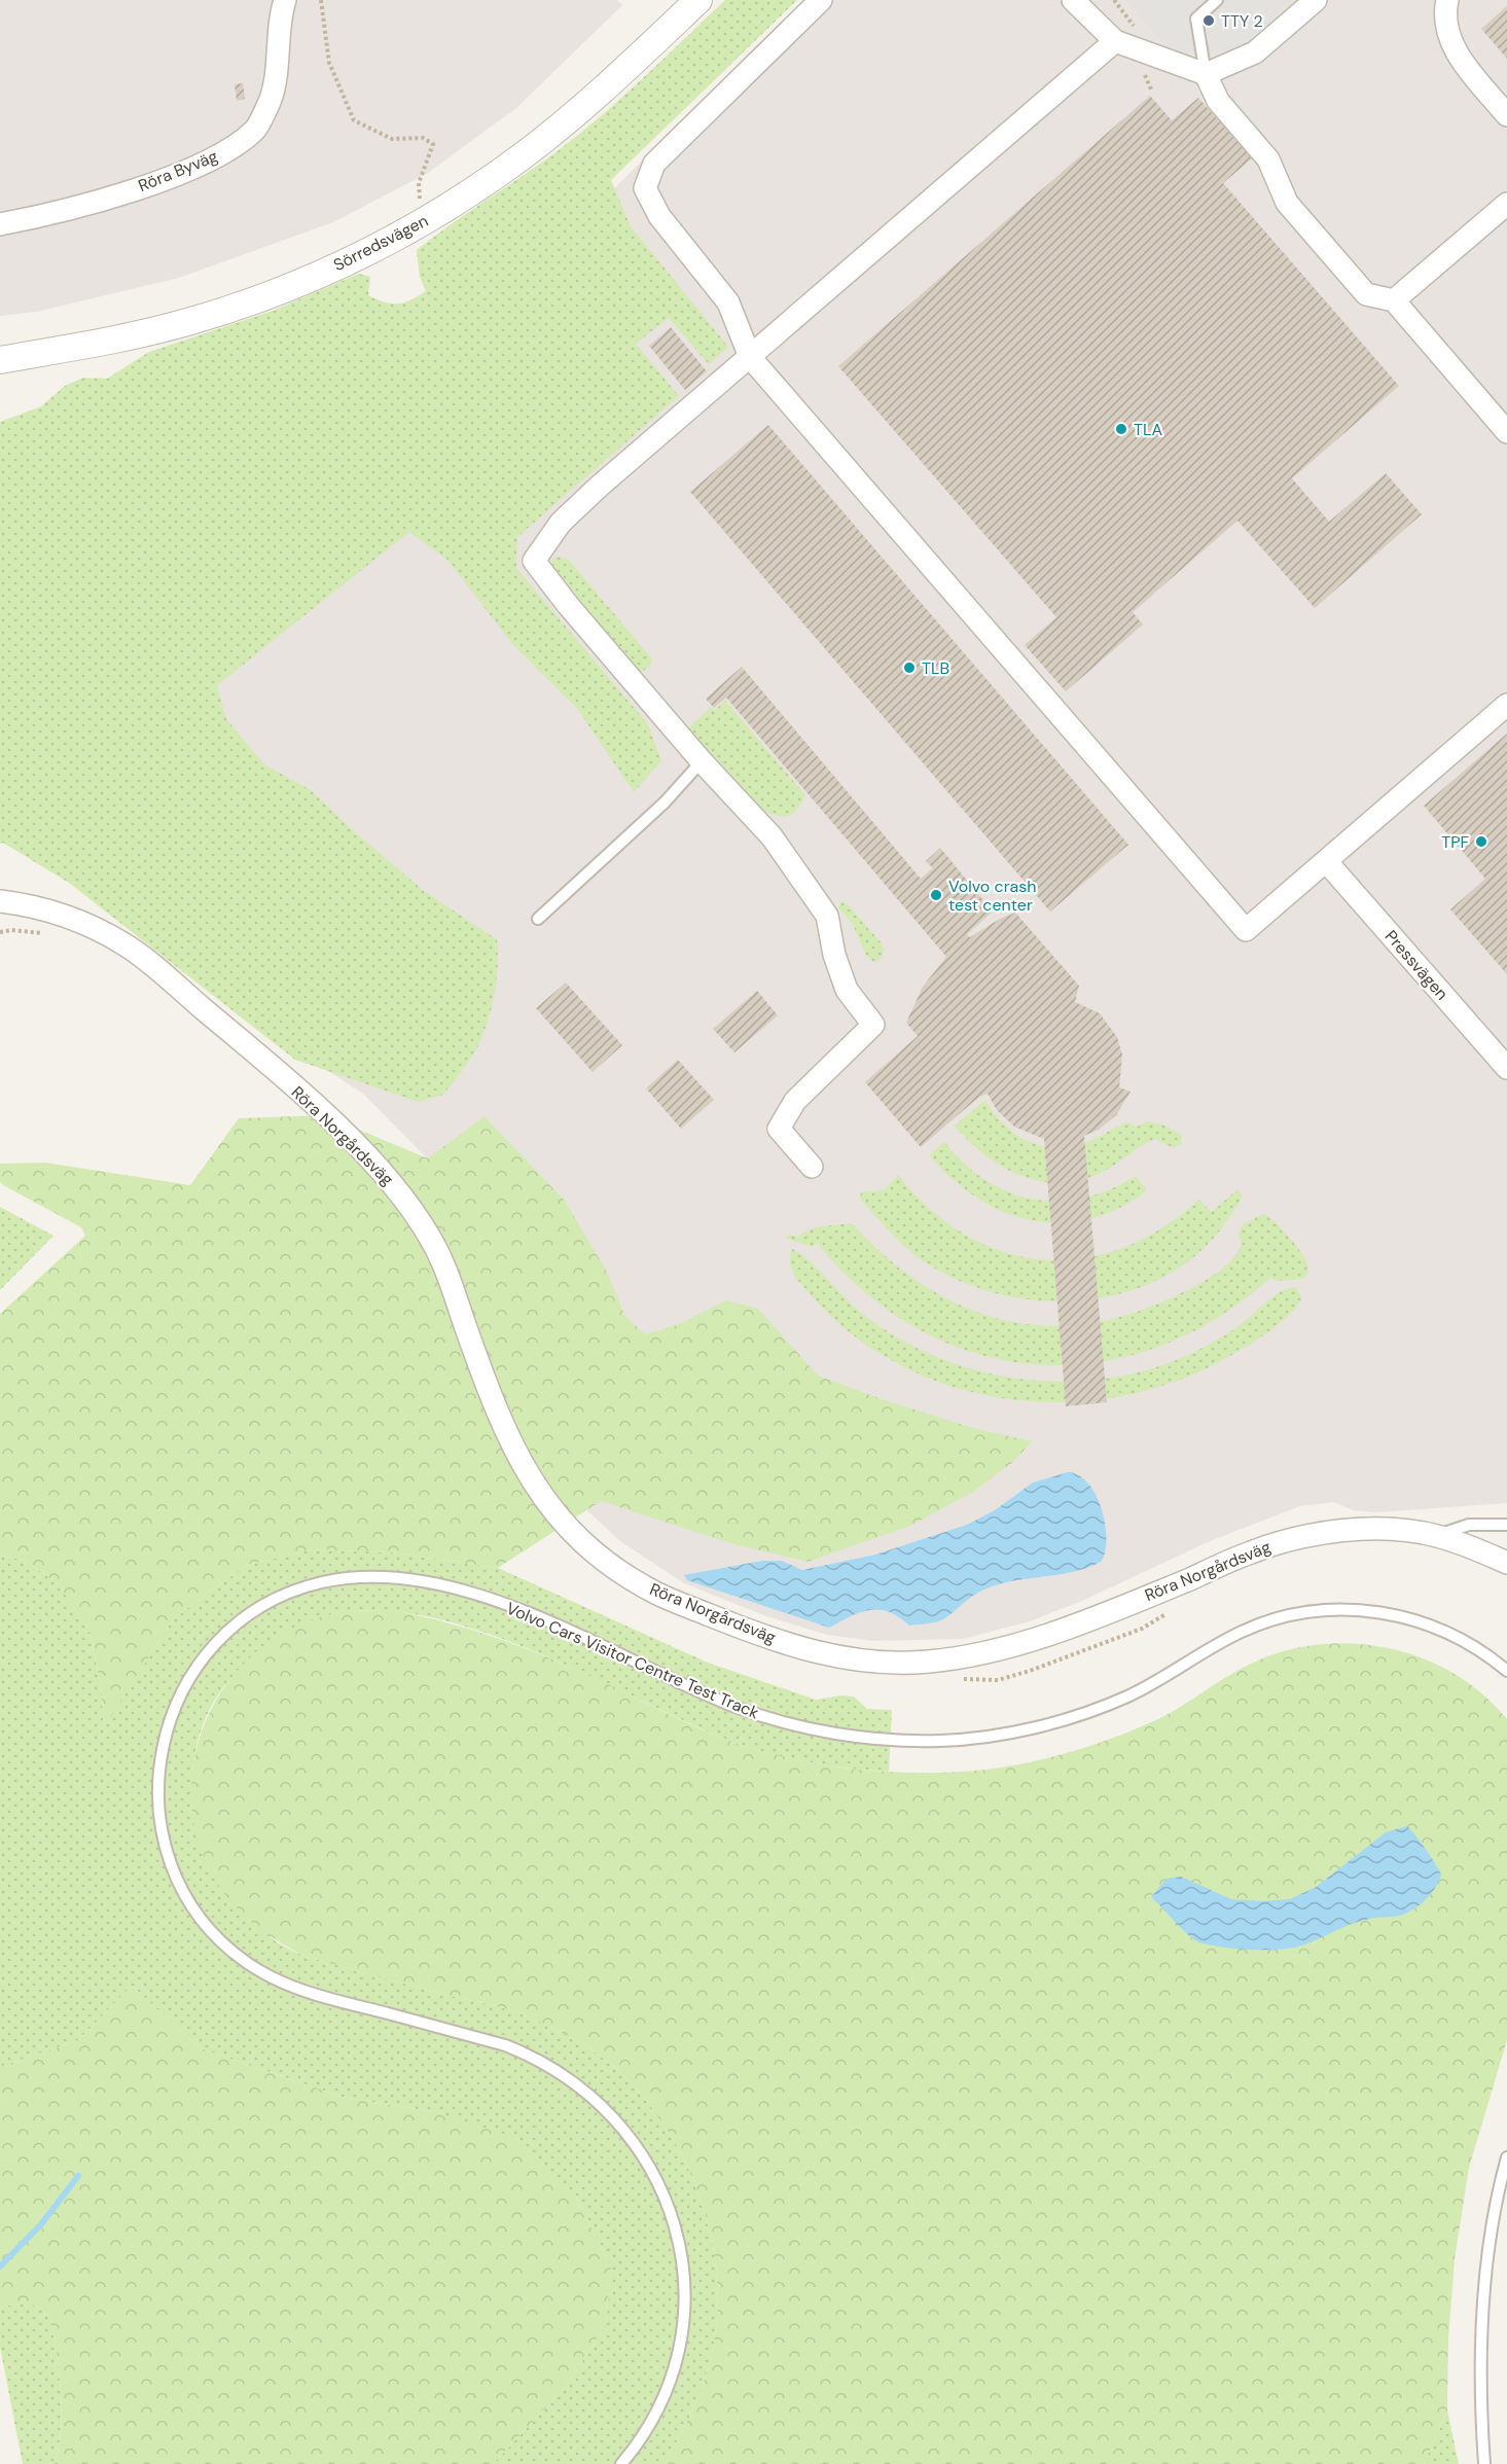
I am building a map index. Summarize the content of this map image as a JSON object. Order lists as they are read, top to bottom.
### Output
{
  "streets": {
    "street": [
      "Röra Byväg",
      "Sörredsvägen",
      "Pressvägen",
      "Röra Norgårdsväg"
    ],
    "lane": ["Volvo Cars Visitor Centre Test Track"]
  },
  "places": [
    "TTY 2",
    "TLA",
    "TLB",
    "TPF",
    "Volvo crash test center"
  ]
}
